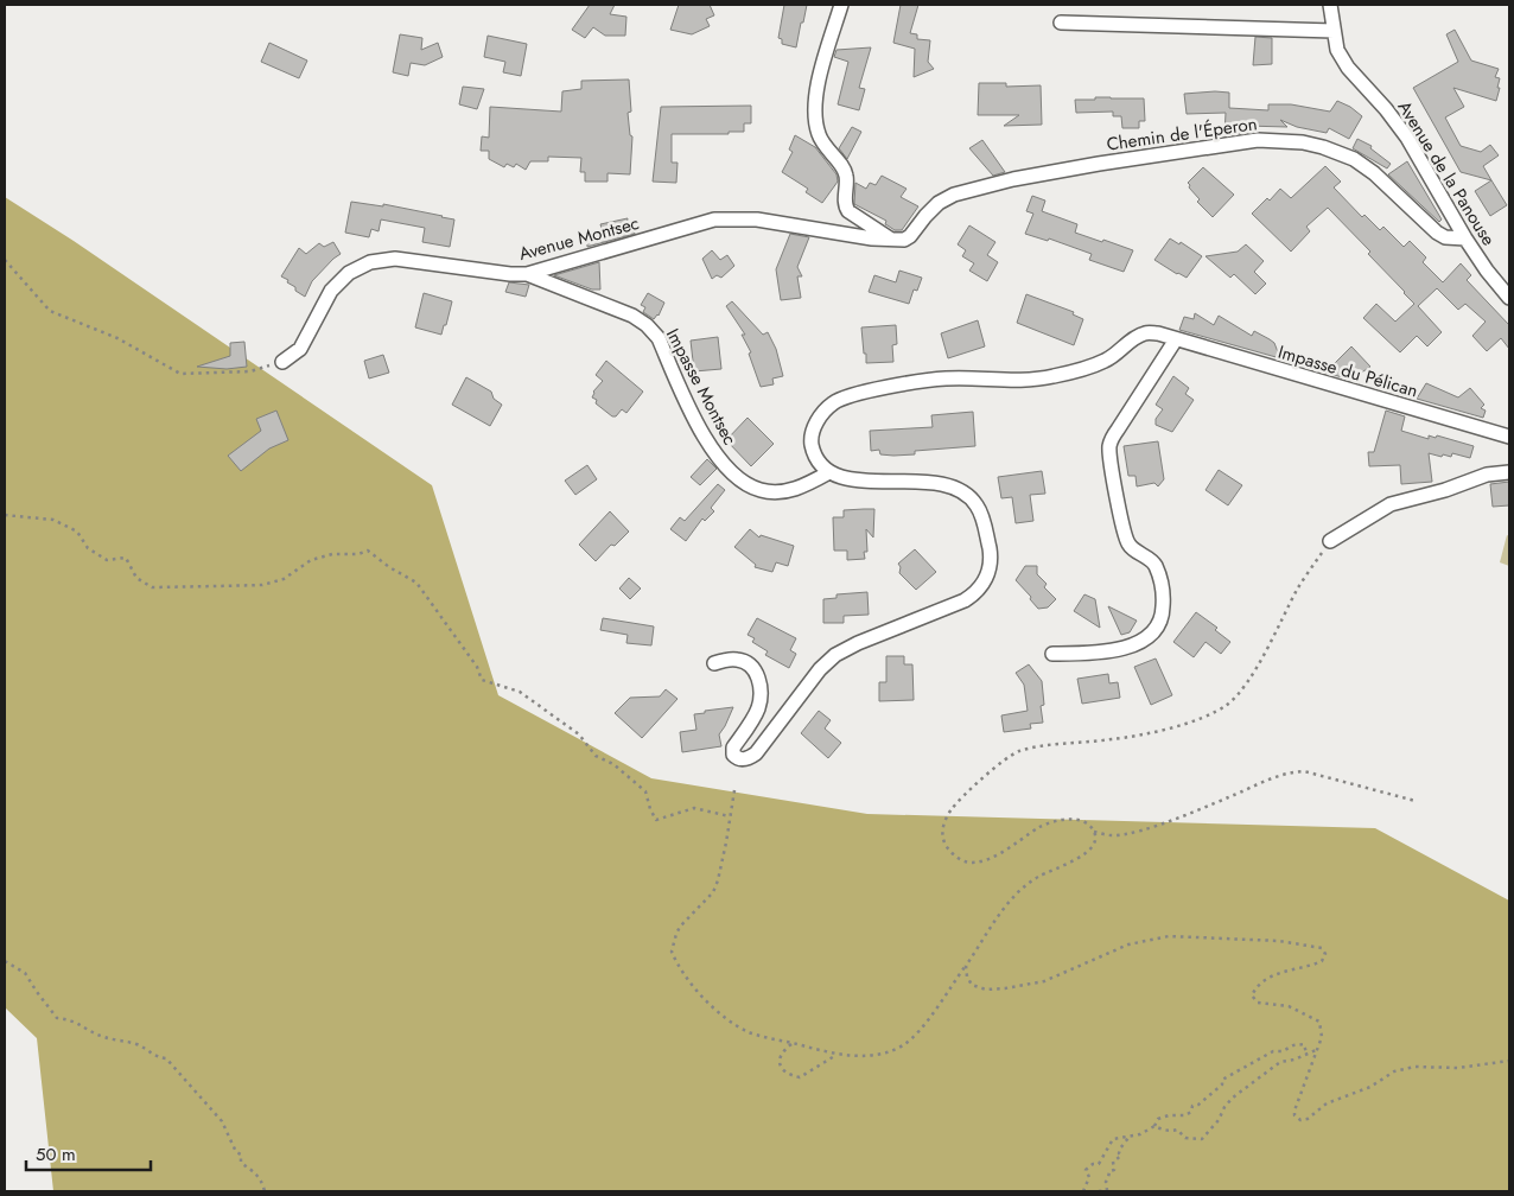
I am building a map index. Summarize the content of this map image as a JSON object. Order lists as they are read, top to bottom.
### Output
{
  "streets": {
    "street": [
      "Chemin de l'Éperon",
      "Avenue de la Panouse",
      "Avenue Montsec",
      "Impasse du Pélican",
      "Impasse Montsec"
    ]
  },
  "crossings": [
    ["Chemin de l'Éperon", "Avenue de la Panouse"],
    ["Chemin de l'Éperon", "Avenue Montsec"],
    ["Avenue Montsec", "Impasse Montsec"],
    ["Impasse du Pélican", "Impasse Montsec"]
  ],
  "scale_bar": "50 m"
}
